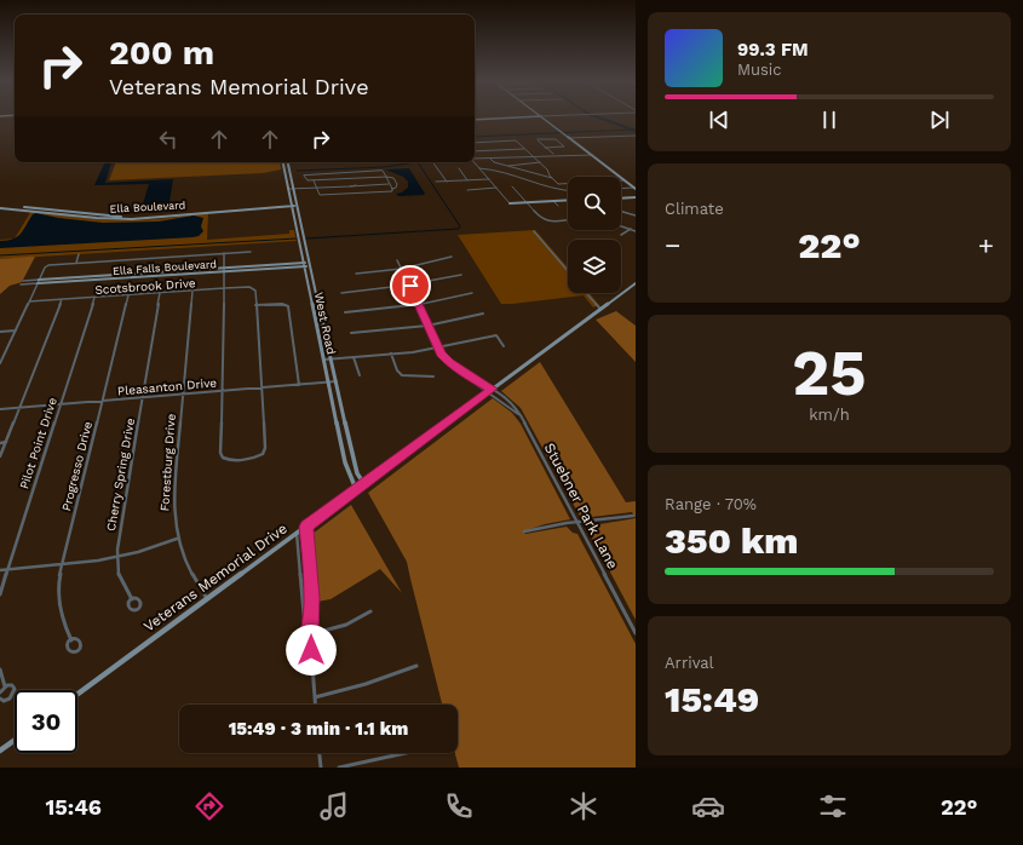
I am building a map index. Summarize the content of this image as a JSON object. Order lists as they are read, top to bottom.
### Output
{
  "streets": {
    "main road": [
      "Ella Boulevard",
      "Ella Falls Boulevard",
      "West Road",
      "Veterans Memorial Drive"
    ],
    "street": [
      "Scotsbrook Drive",
      "Pleasanton Drive",
      "Pilot Point Drive",
      "Forestburg Drive",
      "Progresso Drive",
      "Cherry Spring Drive",
      "Stuebner Park Lane"
    ]
  },
  "crossings": [
    ["Ella Boulevard", "West Road"],
    ["Ella Falls Boulevard", "West Road"],
    ["Scotsbrook Drive", "Pilot Point Drive"],
    ["Scotsbrook Drive", "Forestburg Drive"],
    ["Scotsbrook Drive", "Progresso Drive"],
    ["Scotsbrook Drive", "Cherry Spring Drive"],
    ["West Road", "Pleasanton Drive"],
    ["West Road", "Veterans Memorial Drive"],
    ["Pleasanton Drive", "Pilot Point Drive"],
    ["Pleasanton Drive", "Forestburg Drive"],
    ["Pleasanton Drive", "Progresso Drive"],
    ["Pleasanton Drive", "Cherry Spring Drive"],
    ["Forestburg Drive", "Veterans Memorial Drive"],
    ["Stuebner Park Lane", "Veterans Memorial Drive"]
  ],
  "page": {
    "turn": ["200 m", "Veterans Memorial Drive"],
    "song": ["99.3 FM", "Music"],
    "tile": [
      "Climate",
      ["25", "km/h"],
      ["Range · 70%", "350 km"],
      ["Arrival", "15:49"]
    ],
    "heat": ["−", "22°", "+"],
    "limit": "30",
    "trip": "15:49 · 3 min · 1.1 km",
    "tabs": ["15:46", "22°"]
  }
}
